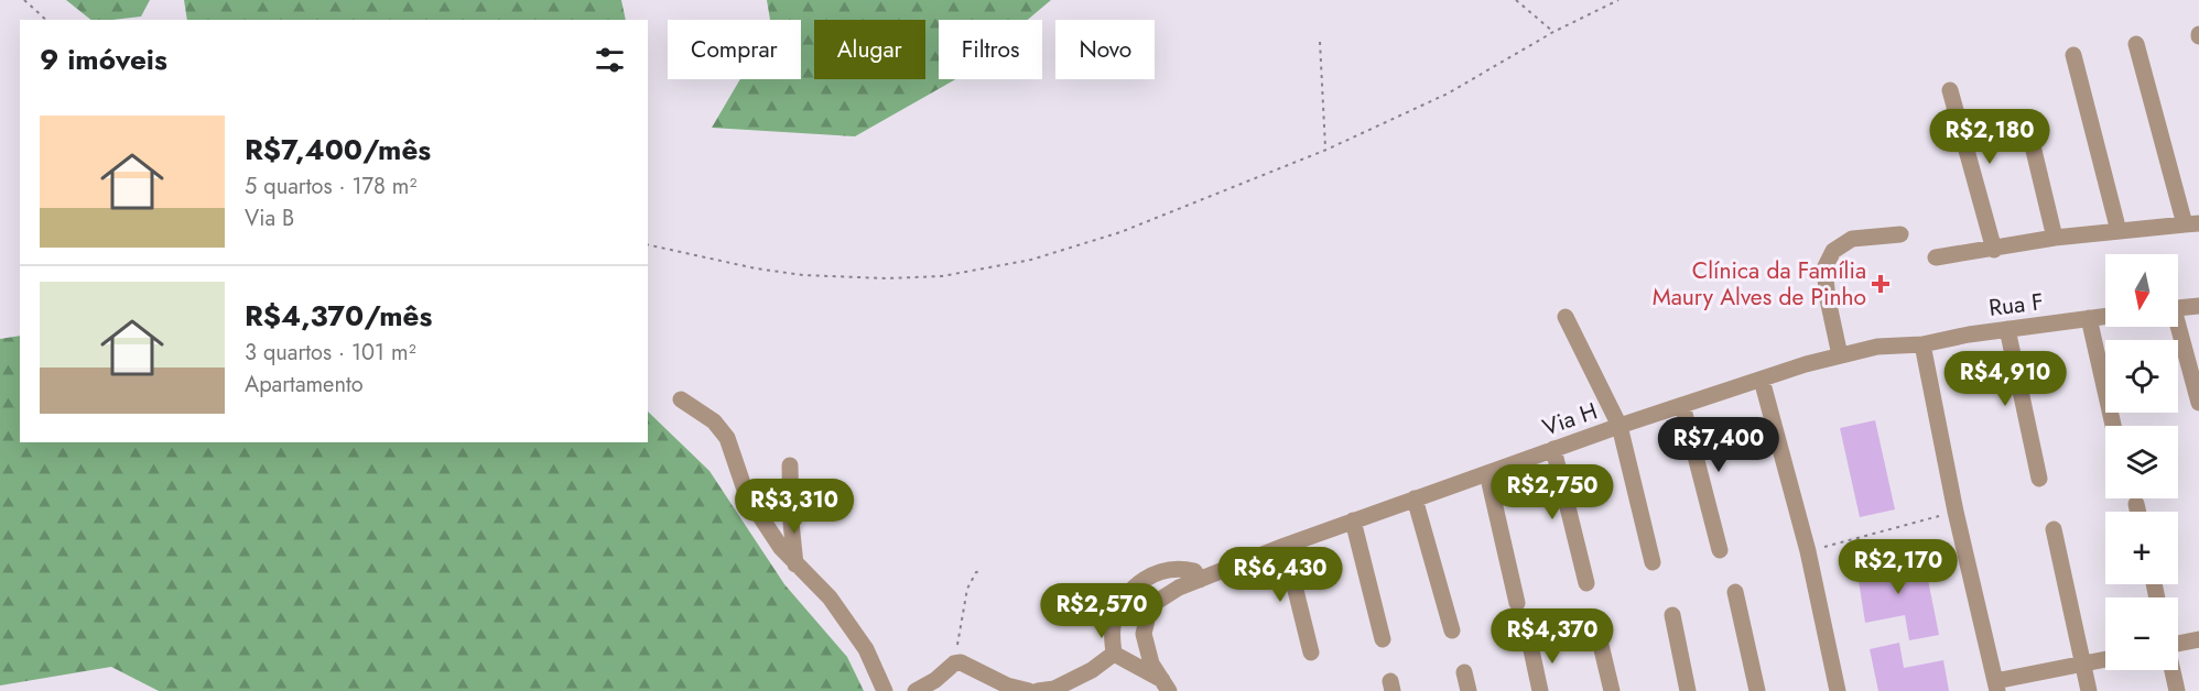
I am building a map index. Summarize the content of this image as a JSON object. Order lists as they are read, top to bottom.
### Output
{
  "streets": {
    "street": ["Rua F", "Via H"]
  },
  "crossings": [
    ["Rua F", "Via H"]
  ],
  "places": {
    "health": ["Clínica da Família Maury Alves de Pinho"]
  },
  "north": "bottom",
  "page": {
    "chip": [
      "Comprar",
      "Alugar",
      "Filtros",
      "Novo"
    ],
    "heading": "9 imóveis",
    "list": [
      {
        "name": "R$7,400/mês",
        "note": "5 quartos · 178 m² · Via B"
      },
      {
        "name": "R$4,370/mês",
        "note": "3 quartos · 101 m² · Apartamento"
      }
    ],
    "price": [
      "R$2,180",
      "R$4,910",
      "R$7,400",
      "R$2,750",
      "R$3,310",
      "R$2,170",
      "R$6,430",
      "R$2,570",
      "R$4,370"
    ],
    "map_buttons": ["+", "−"]
  }
}
